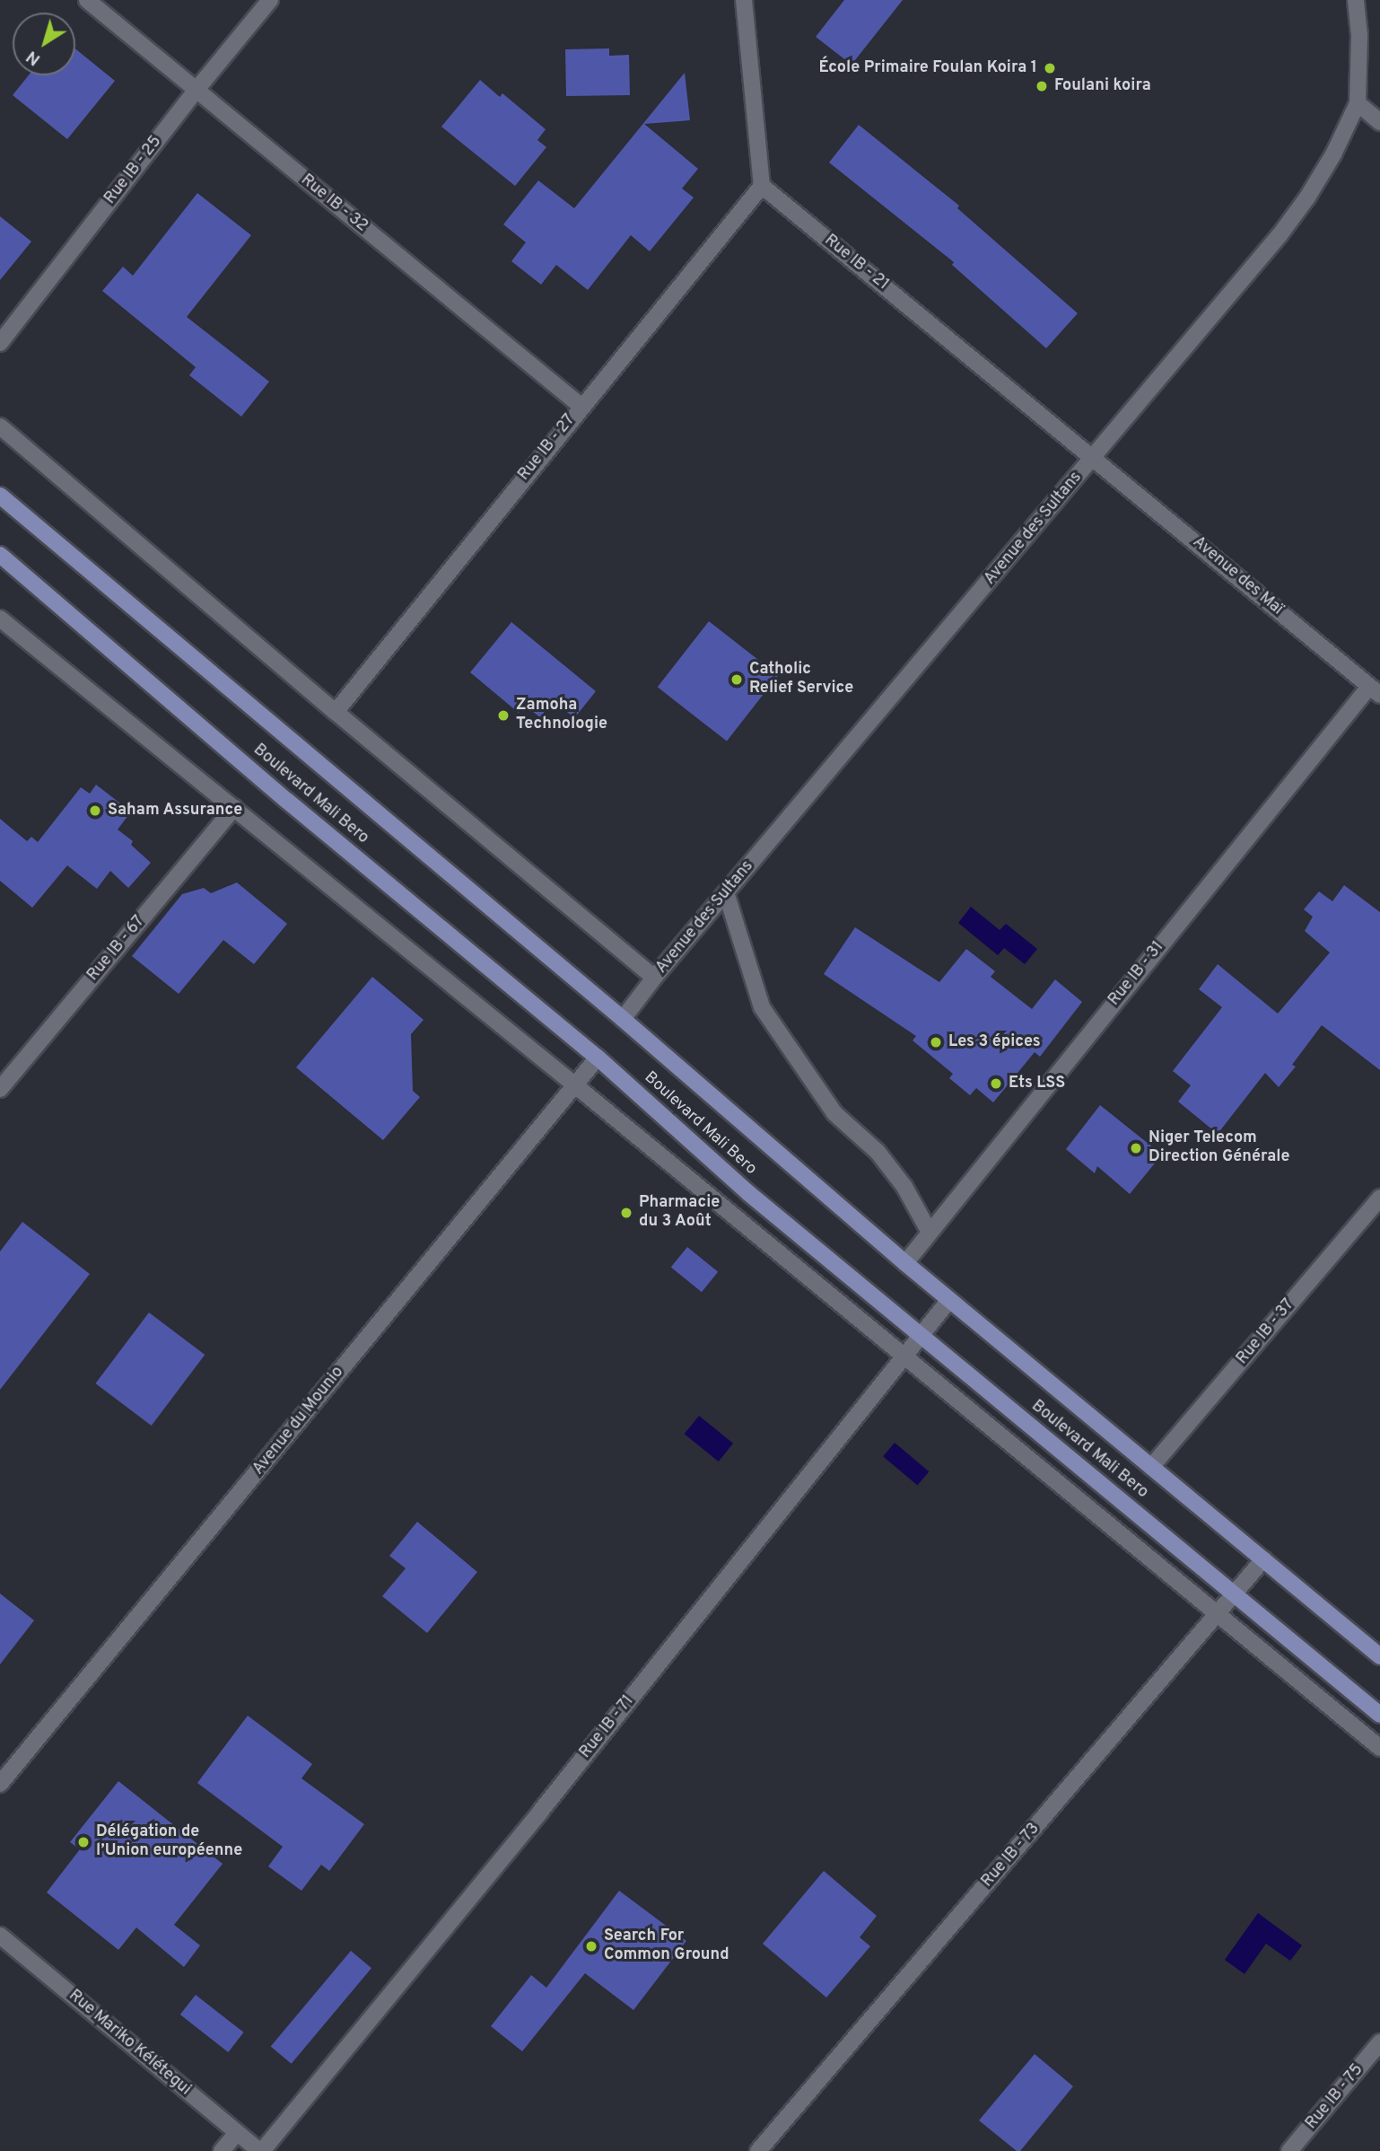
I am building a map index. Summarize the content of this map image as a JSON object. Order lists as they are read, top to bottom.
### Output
{
  "streets": {
    "main road": ["Boulevard Mali Bero"],
    "street": [
      "Rue IB - 25",
      "Rue IB - 32",
      "Rue IB - 21",
      "Rue IB - 27",
      "Avenue des Sultans",
      "Avenue des Maï",
      "Rue IB - 67",
      "Rue IB - 31",
      "Rue IB - 37",
      "Avenue du Mounio",
      "Rue IB - 71",
      "Rue IB - 73",
      "Rue Mariko Kélétegui",
      "Rue IB - 75"
    ]
  },
  "crossings": [
    ["Rue IB - 25", "Rue IB - 32"],
    ["Rue IB - 32", "Rue IB - 27"],
    ["Rue IB - 21", "Rue IB - 27"],
    ["Rue IB - 21", "Avenue des Sultans"],
    ["Rue IB - 21", "Avenue des Maï"],
    ["Avenue des Sultans", "Avenue des Maï"],
    ["Avenue des Sultans", "Boulevard Mali Bero"],
    ["Avenue des Maï", "Rue IB - 31"],
    ["Boulevard Mali Bero", "Rue IB - 31"],
    ["Boulevard Mali Bero", "Rue IB - 37"],
    ["Boulevard Mali Bero", "Avenue du Mounio"],
    ["Boulevard Mali Bero", "Rue IB - 71"],
    ["Boulevard Mali Bero", "Rue IB - 73"],
    ["Rue IB - 71", "Rue Mariko Kélétegui"]
  ],
  "places": [
    "École Primaire Foulan Koira 1",
    "Foulani koira",
    "Catholic Relief Service",
    "Zamoha Technologie",
    "Saham Assurance",
    "Les 3 épices",
    "Ets LSS",
    "Niger Telecom Direction Générale",
    "Pharmacie du 3 Août",
    "Délégation de l’Union européenne",
    "Search For Common Ground"
  ],
  "north": "bottom left"
}
